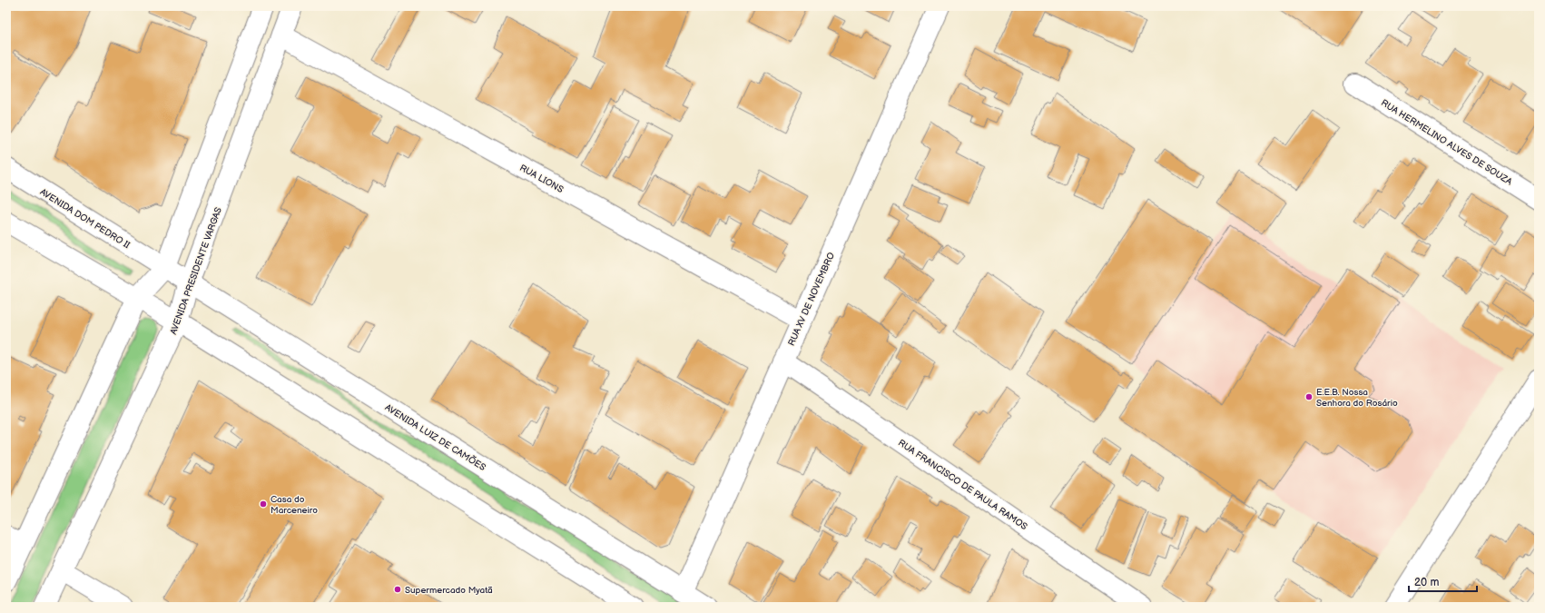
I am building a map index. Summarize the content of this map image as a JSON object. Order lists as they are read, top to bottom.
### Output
{
  "streets": {
    "main road": [
      "RUA HERMELINO ALVES DE SOUZA",
      "RUA LIONS",
      "AVENIDA DOM PEDRO II",
      "AVENIDA PRESIDENTE VARGAS",
      "RUA XV DE NOVEMBRO",
      "AVENIDA LUIZ DE CAMÕES",
      "RUA FRANCISCO DE PAULA RAMOS"
    ]
  },
  "crossings": [
    ["RUA LIONS", "AVENIDA PRESIDENTE VARGAS"],
    ["RUA LIONS", "RUA XV DE NOVEMBRO"],
    ["AVENIDA DOM PEDRO II", "AVENIDA LUIZ DE CAMÕES"],
    ["AVENIDA PRESIDENTE VARGAS", "AVENIDA LUIZ DE CAMÕES"],
    ["RUA XV DE NOVEMBRO", "AVENIDA LUIZ DE CAMÕES"],
    ["RUA XV DE NOVEMBRO", "RUA FRANCISCO DE PAULA RAMOS"]
  ],
  "places": ["E.E.B. Nossa Senhora do Rosário", "Casa do Marceneiro", "Supermercado Myatã"],
  "scale_bar": "20 m"
}
